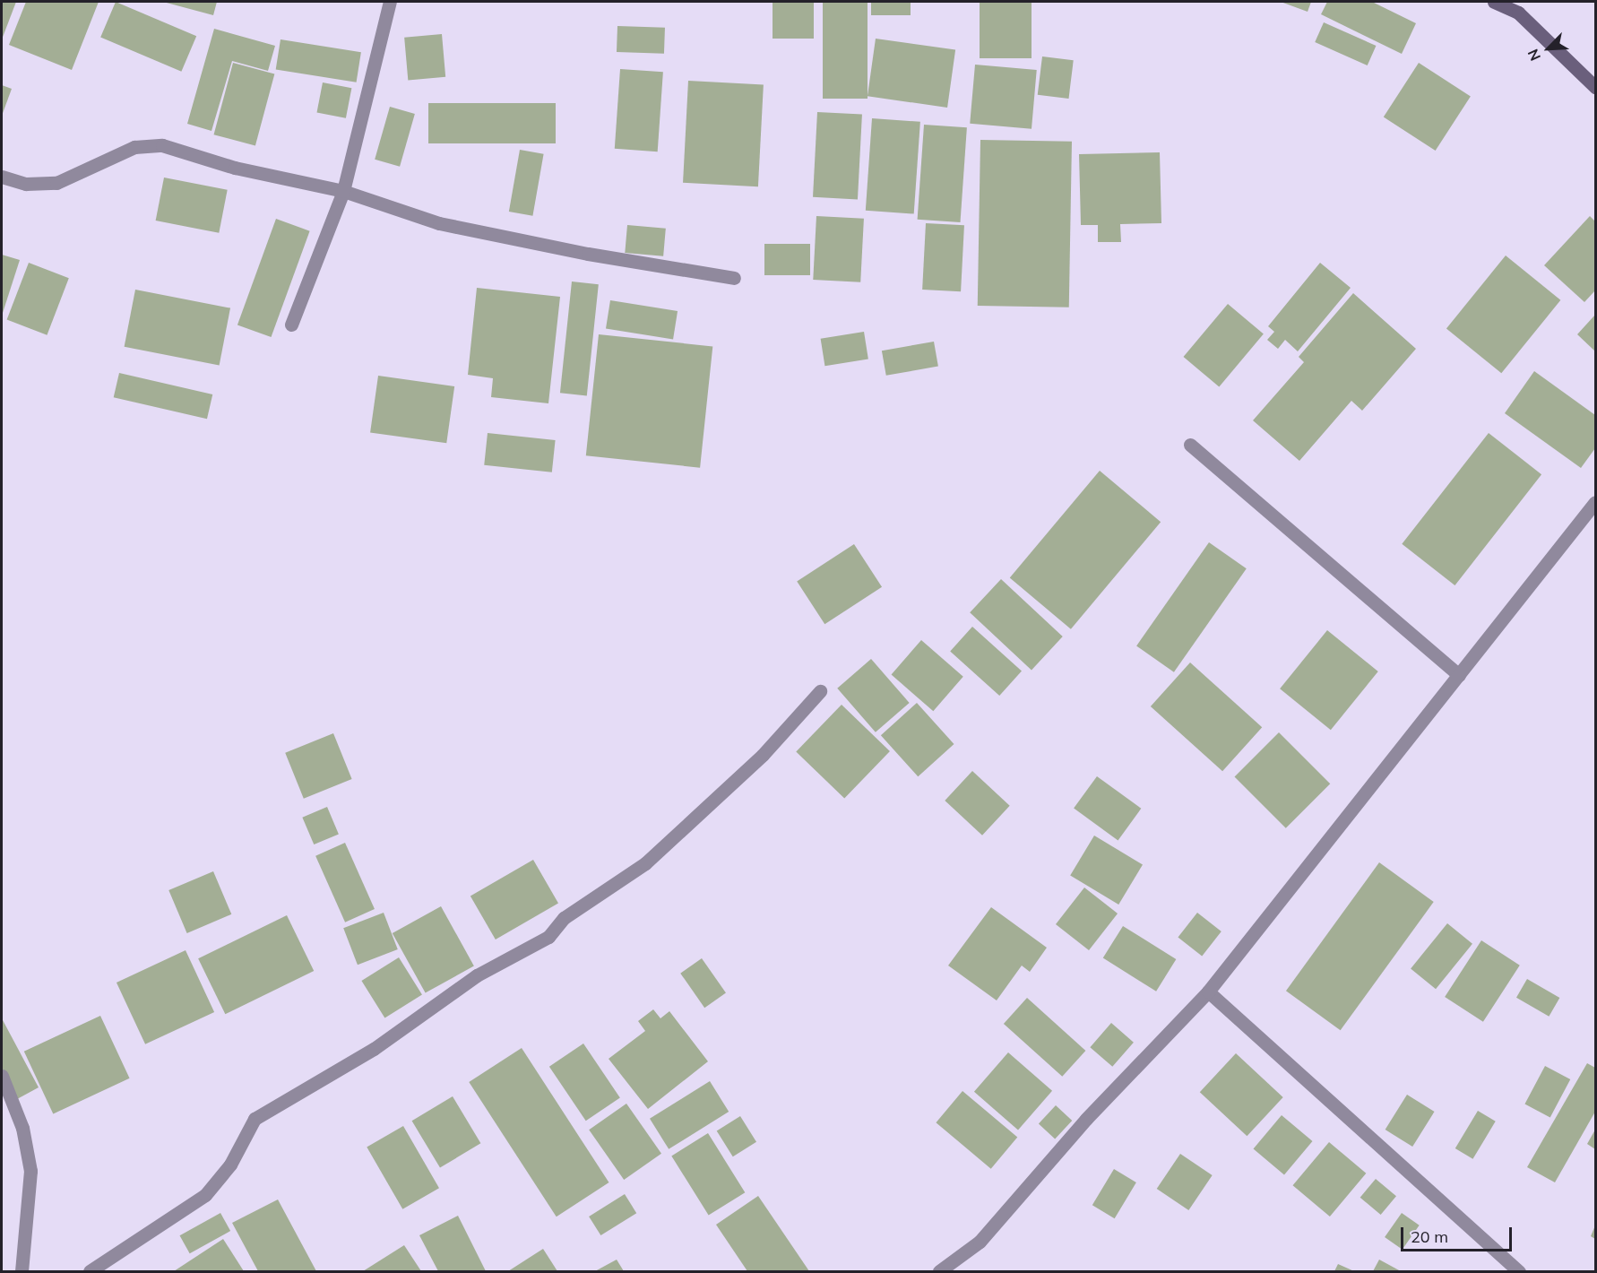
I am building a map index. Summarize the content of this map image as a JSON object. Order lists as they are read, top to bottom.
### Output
{
  "scale_bar": "20 m",
  "north": "bottom left"
}
